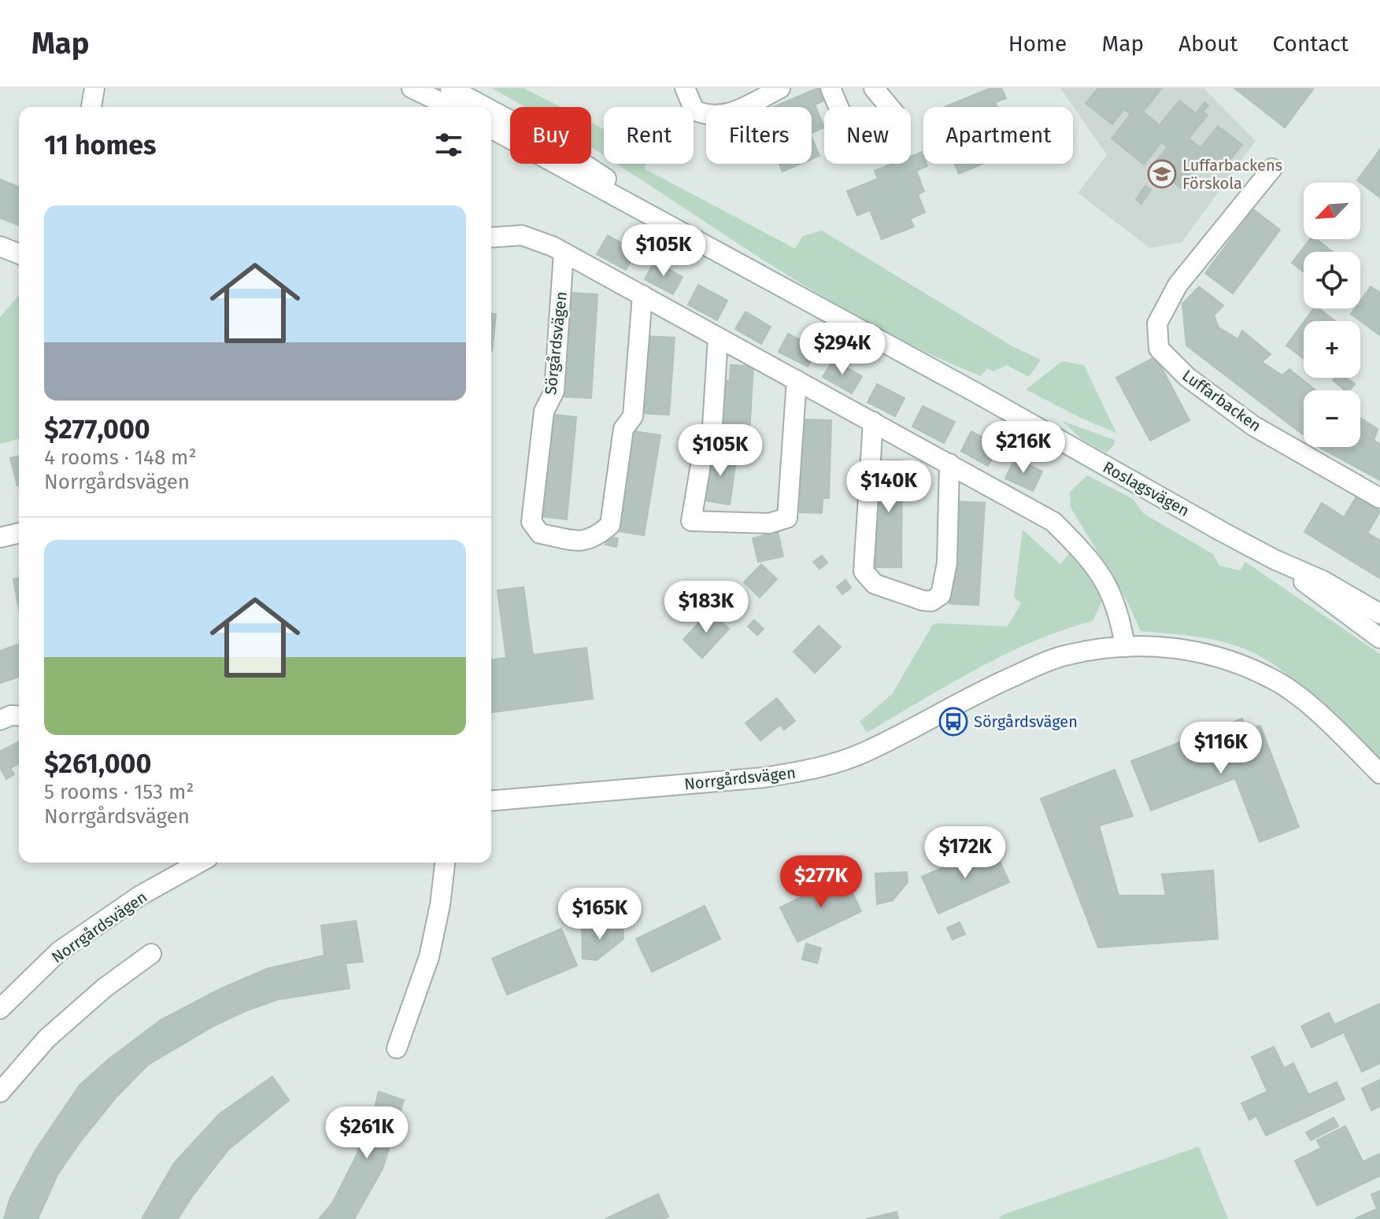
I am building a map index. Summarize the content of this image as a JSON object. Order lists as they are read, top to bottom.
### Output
{
  "streets": {
    "street": [
      "Sörgårdsvägen",
      "Luffarbacken",
      "Roslagsvägen",
      "Norrgårdsvägen"
    ]
  },
  "places": {
    "school or university": ["Luffarbackens Förskola"],
    "bus stop": ["Sörgårdsvägen"]
  },
  "north": "bottom left",
  "page": {
    "header": "Map",
    "nav": [
      "Home",
      "Map",
      "About",
      "Contact"
    ],
    "chip": [
      "Buy",
      "Rent",
      "Filters",
      "New",
      "Apartment"
    ],
    "heading": "11 homes",
    "map_buttons": ["+", "−"],
    "list": [
      {
        "name": "$277,000",
        "note": "4 rooms · 148 m² · Norrgårdsvägen"
      },
      {
        "name": "$261,000",
        "note": "5 rooms · 153 m² · Norrgårdsvägen"
      }
    ],
    "price": [
      "$105K",
      "$294K",
      "$216K",
      "$105K",
      "$140K",
      "$183K",
      "$116K",
      "$172K",
      "$277K",
      "$165K",
      "$261K"
    ]
  }
}
